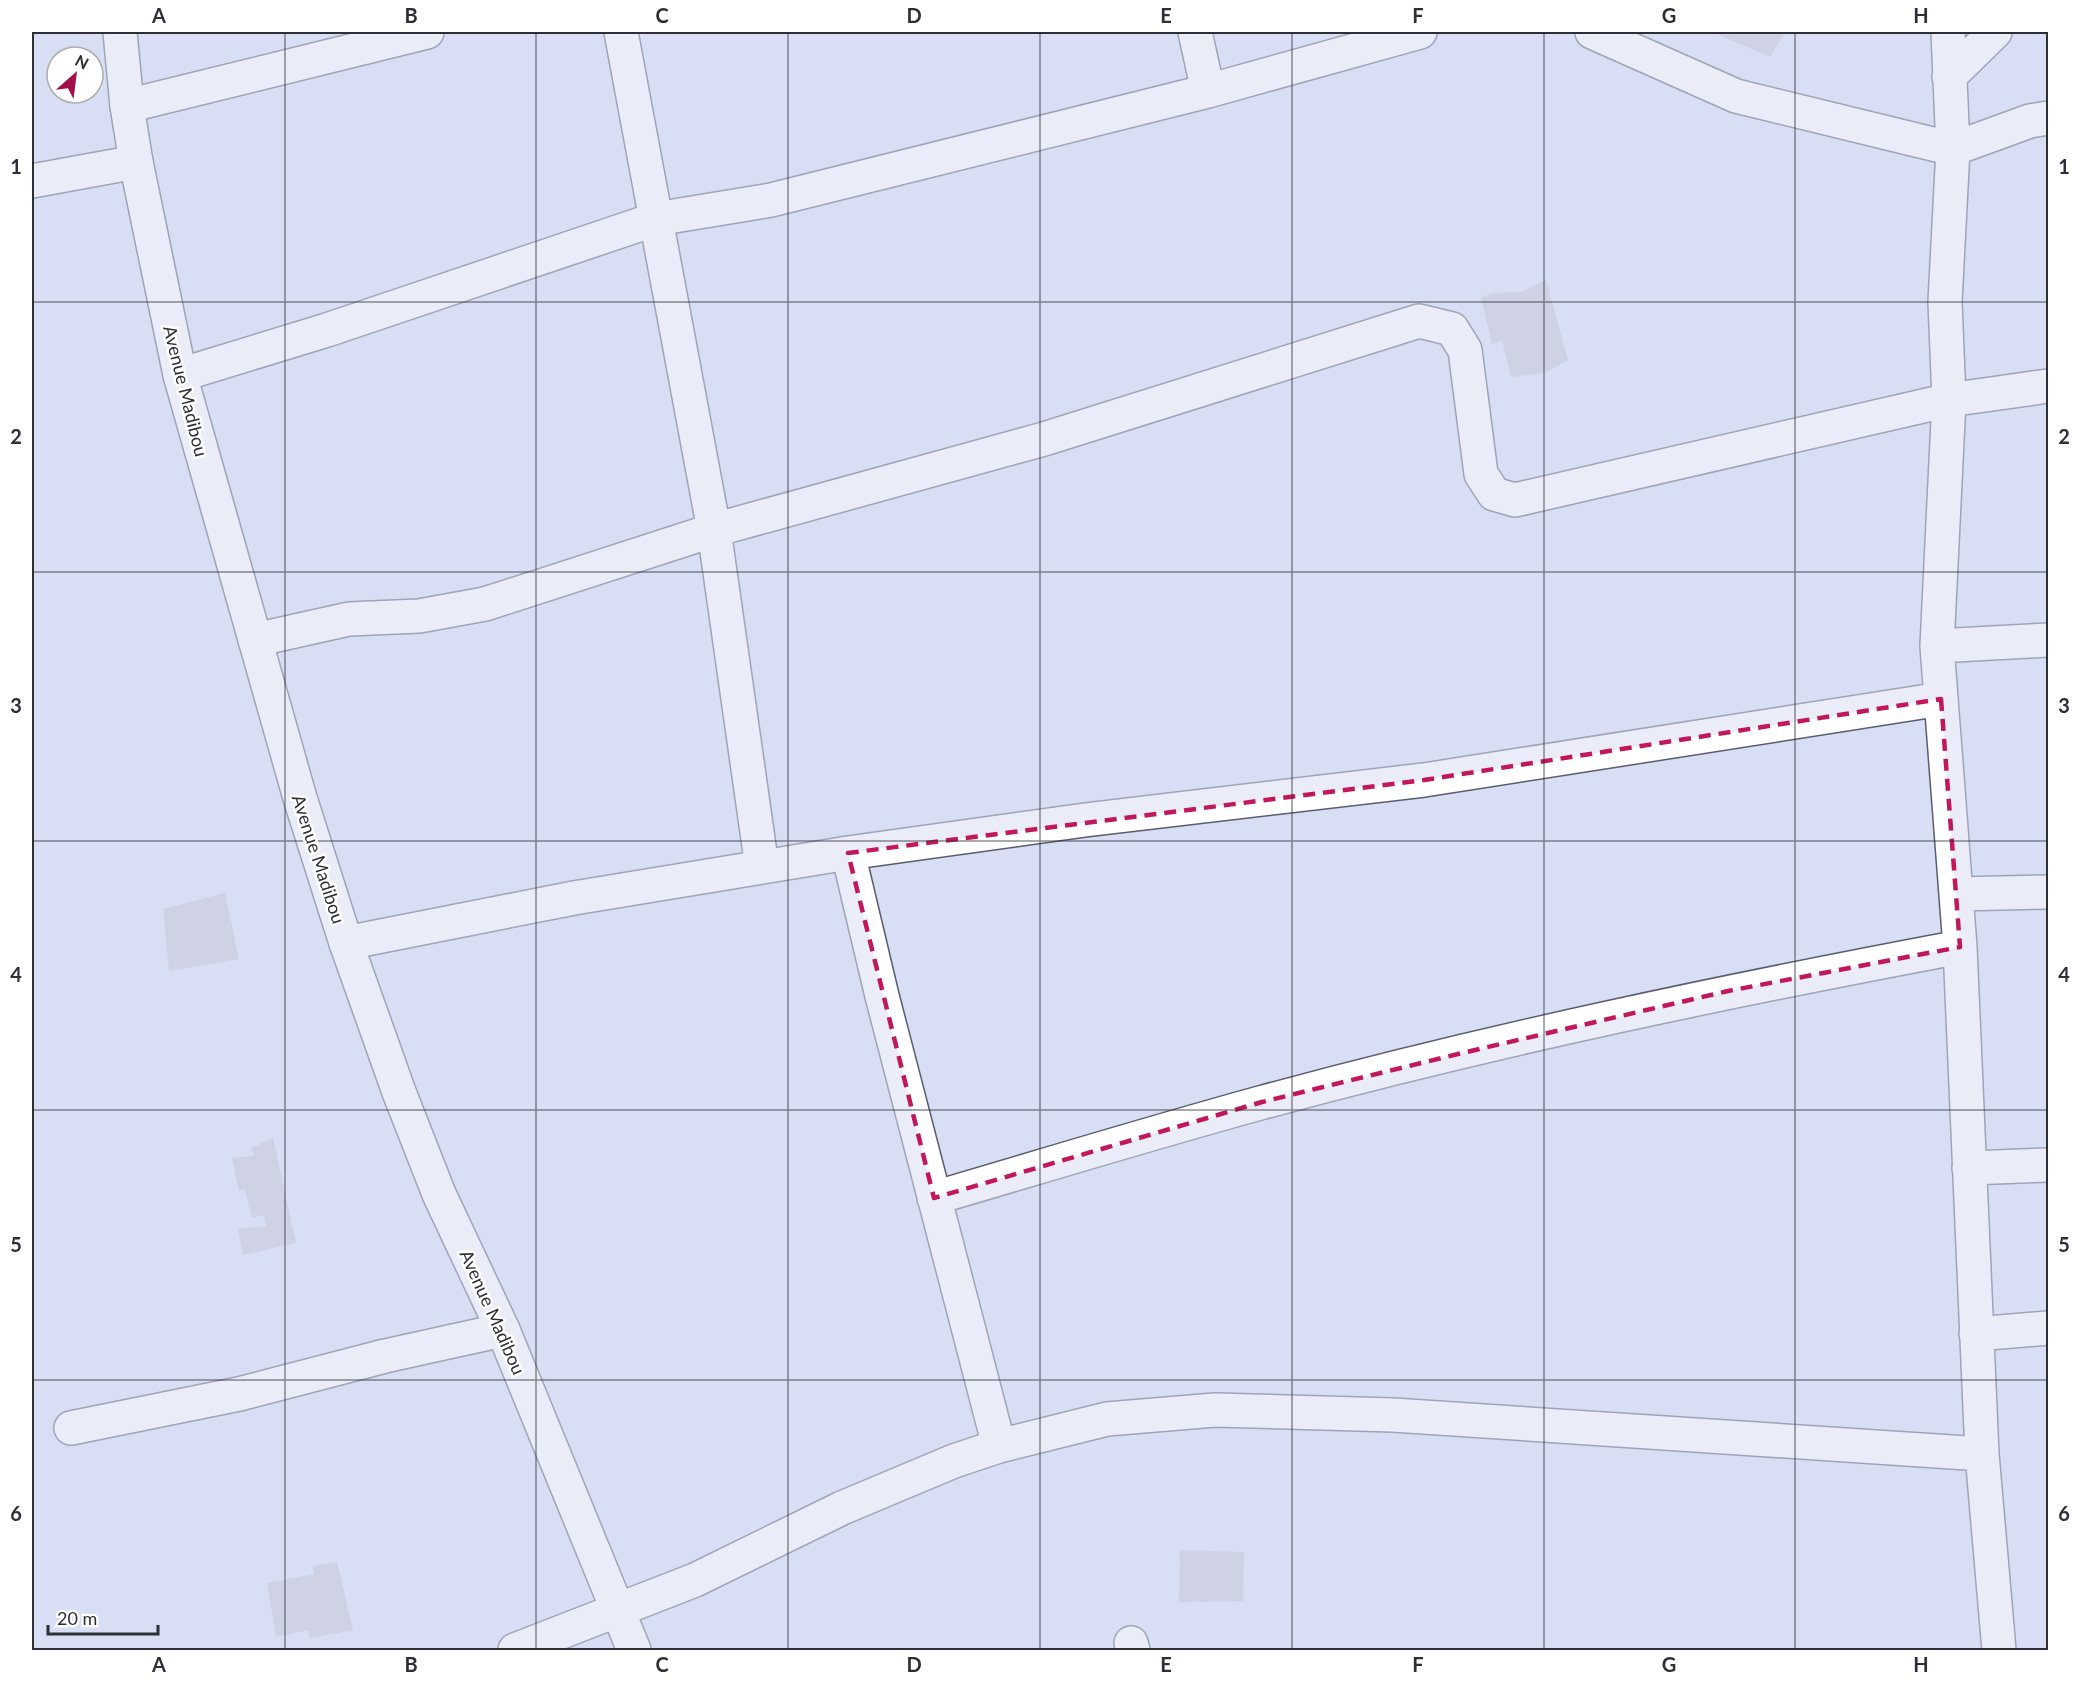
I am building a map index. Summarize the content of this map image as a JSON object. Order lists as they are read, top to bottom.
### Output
{
  "streets": {
    "street": ["Avenue Madibou"]
  },
  "scale_bar": "20 m",
  "north": "top right",
  "grid": {
    "columns": [
      "A",
      "B",
      "C",
      "D",
      "E",
      "F",
      "G",
      "H"
    ],
    "rows": [
      "1",
      "2",
      "3",
      "4",
      "5",
      "6"
    ]
  }
}
